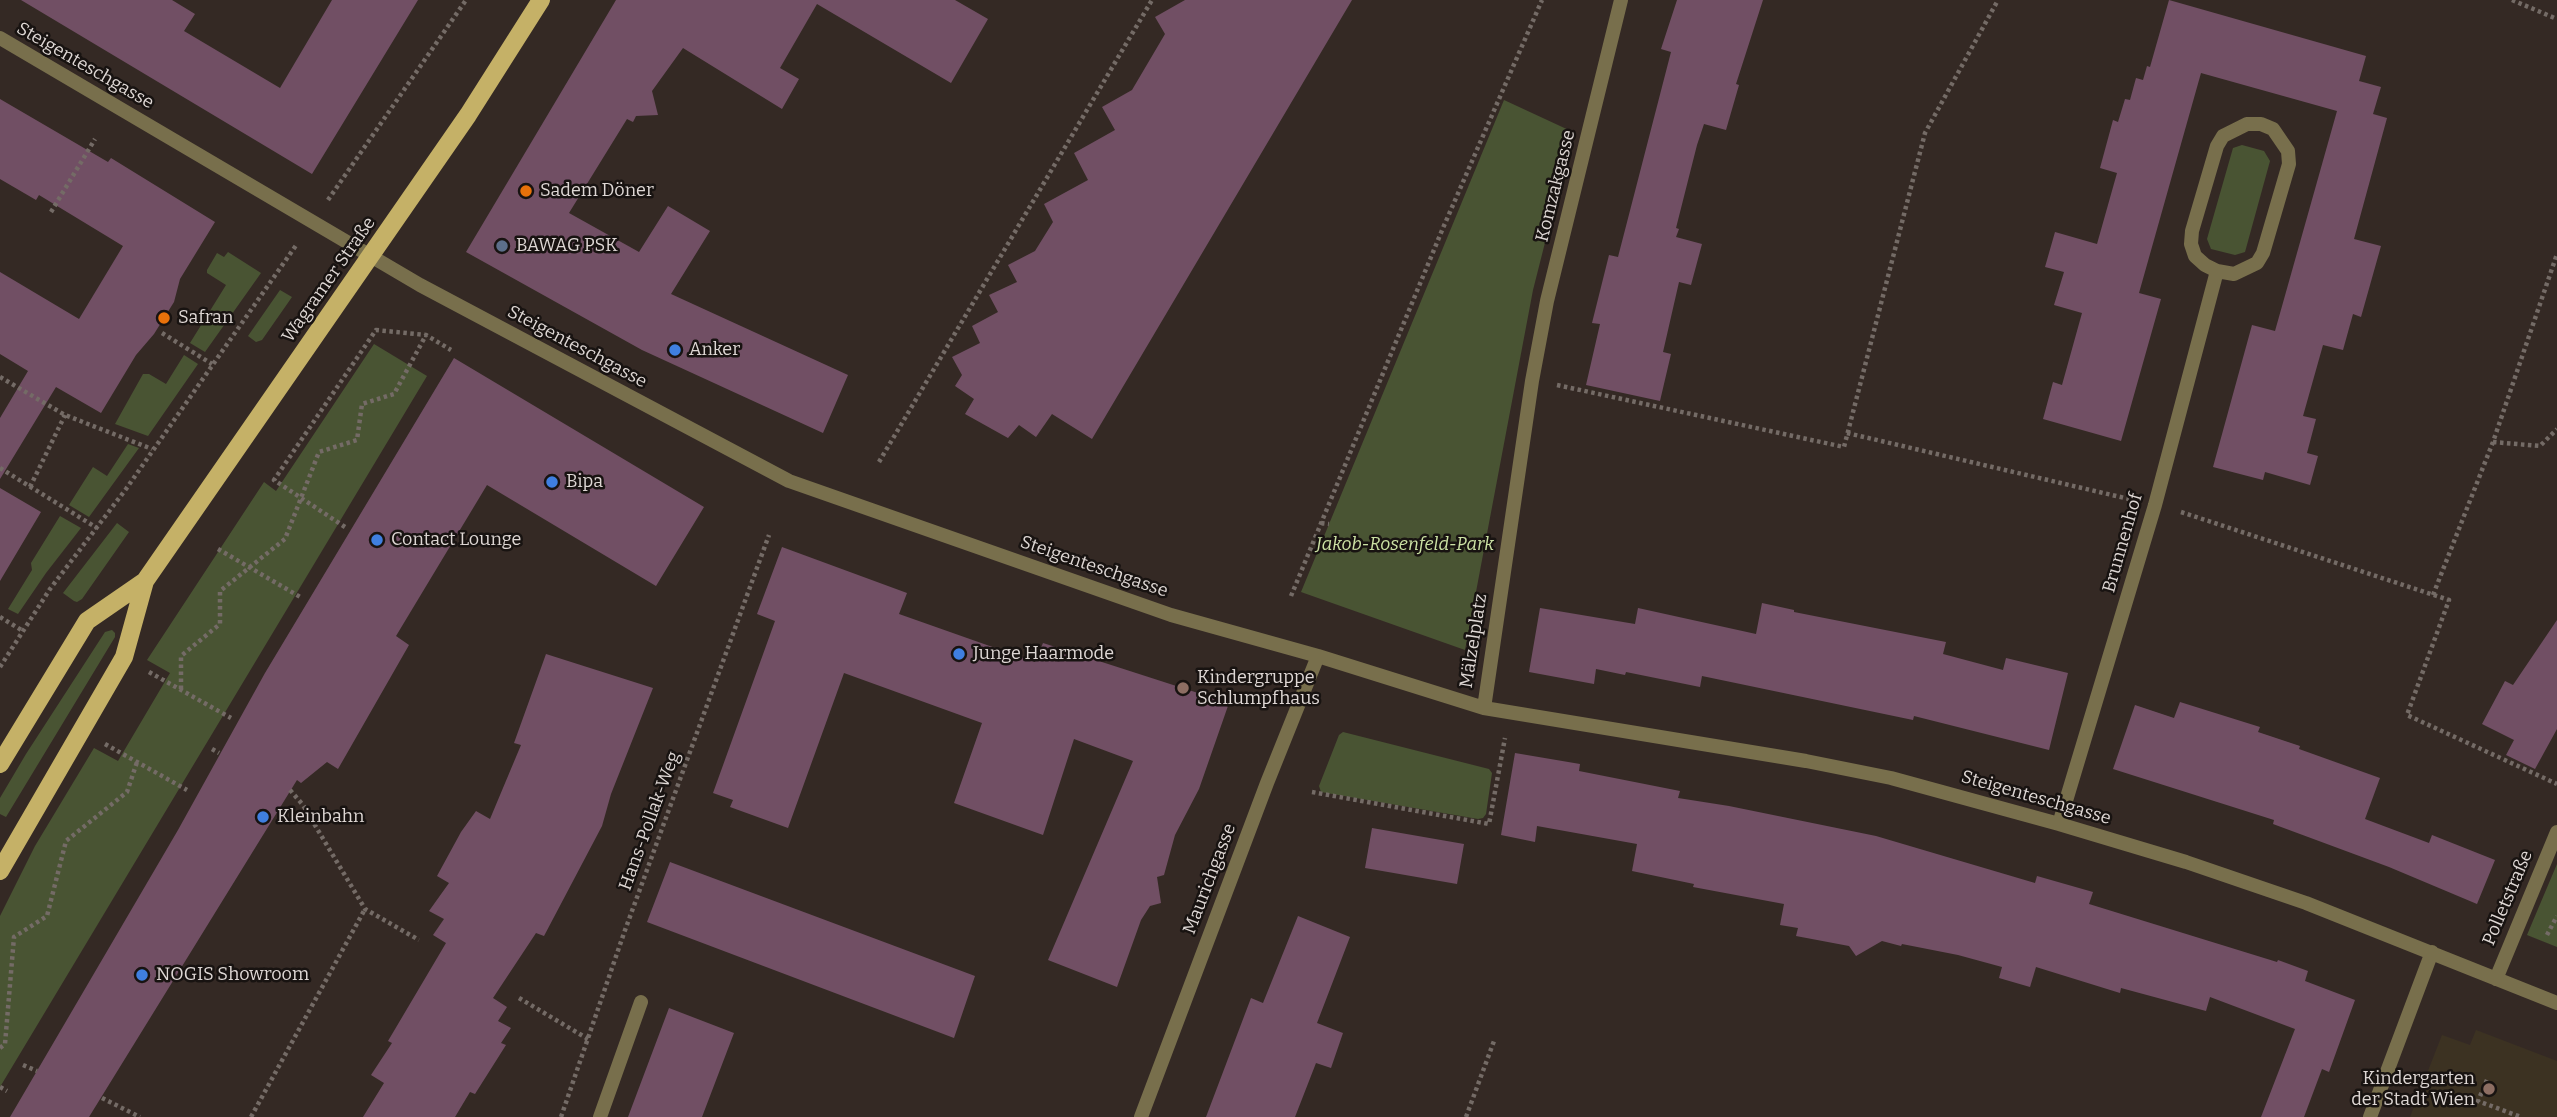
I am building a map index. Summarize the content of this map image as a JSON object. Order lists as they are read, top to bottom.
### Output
{
  "streets": {
    "main road": ["Wagramer Straße"],
    "street": [
      "Steigenteschgasse",
      "Komzakgasse",
      "Brunnenhof",
      "Mälzelplatz",
      "Maurichgasse",
      "Polletstraße"
    ],
    "path": ["Hans-Pollak-Weg"]
  },
  "crossings": [
    ["Steigenteschgasse", "Wagramer Straße"],
    ["Steigenteschgasse", "Brunnenhof"],
    ["Steigenteschgasse", "Mälzelplatz"],
    ["Steigenteschgasse", "Polletstraße"],
    ["Komzakgasse", "Mälzelplatz"],
    ["Mälzelplatz", "Maurichgasse"]
  ],
  "parks": ["Jakob-Rosenfeld-Park"],
  "places": [
    "Sadem Döner",
    "BAWAG PSK",
    "Safran",
    "Anker",
    "Bipa",
    "Contact Lounge",
    "Junge Haarmode",
    "Kindergruppe Schlumpfhaus",
    "Kleinbahn",
    "NOGIS Showroom",
    "Kindergarten der Stadt Wien"
  ]
}
